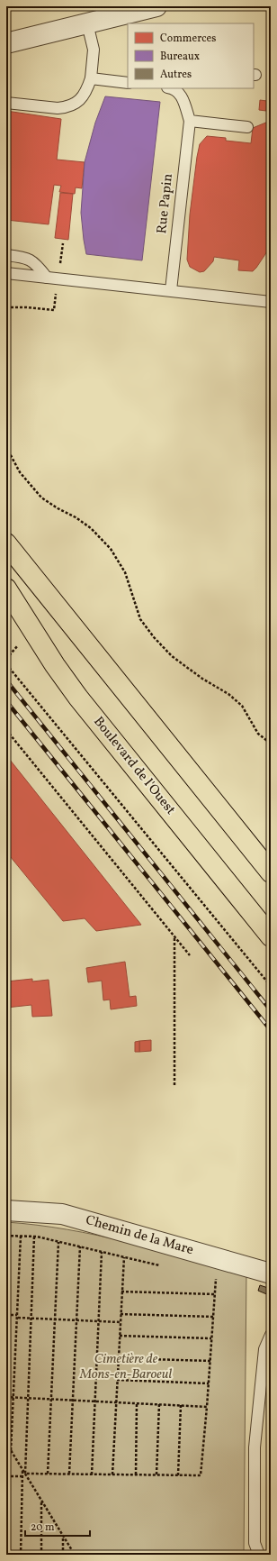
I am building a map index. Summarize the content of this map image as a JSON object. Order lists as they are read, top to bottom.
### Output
{
  "streets": {
    "main road": ["Boulevard de l'Ouest"],
    "street": ["Chemin de la Mare"],
    "lane": ["Rue Papin"]
  },
  "parks": ["Cimetière de Mons-en-Baroeul"],
  "legend": ["Commerces", "Bureaux", "Autres"],
  "scale_bar": "20 m"
}
